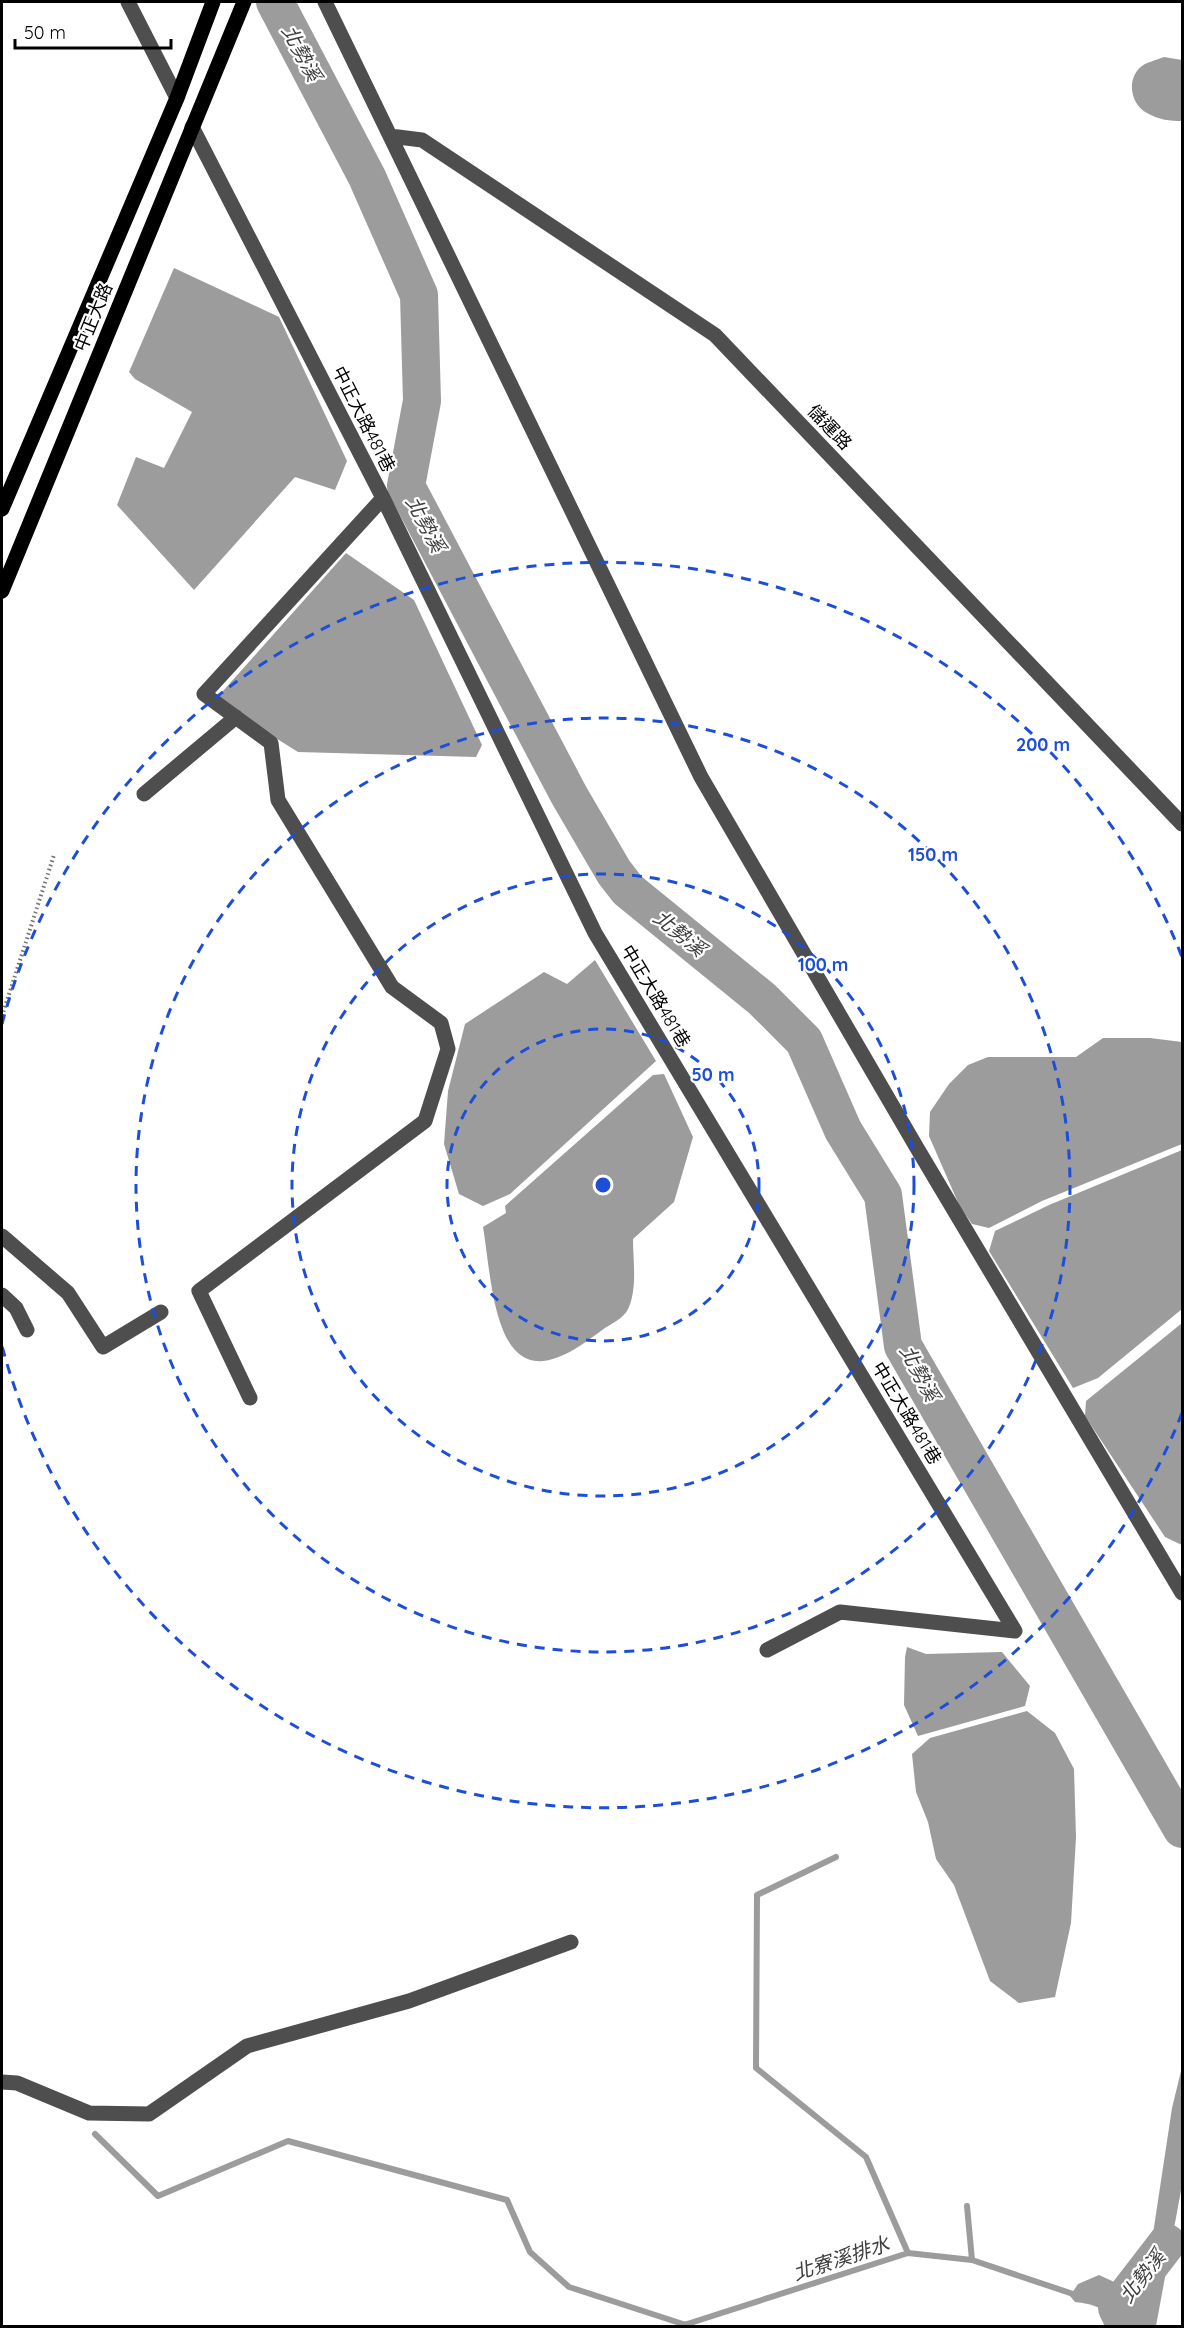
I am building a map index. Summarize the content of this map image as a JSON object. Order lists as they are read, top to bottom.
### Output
{
  "streets": {
    "main road": ["中正大路"],
    "lane": ["中正大路481巷", "儲運路"]
  },
  "crossings": [
    ["中正大路", "中正大路481巷"]
  ],
  "water": ["北勢溪", "北寮溪排水"],
  "scale_bar": "50 m",
  "rings": [
    "200 m",
    "150 m",
    "100 m",
    "50 m"
  ]
}
